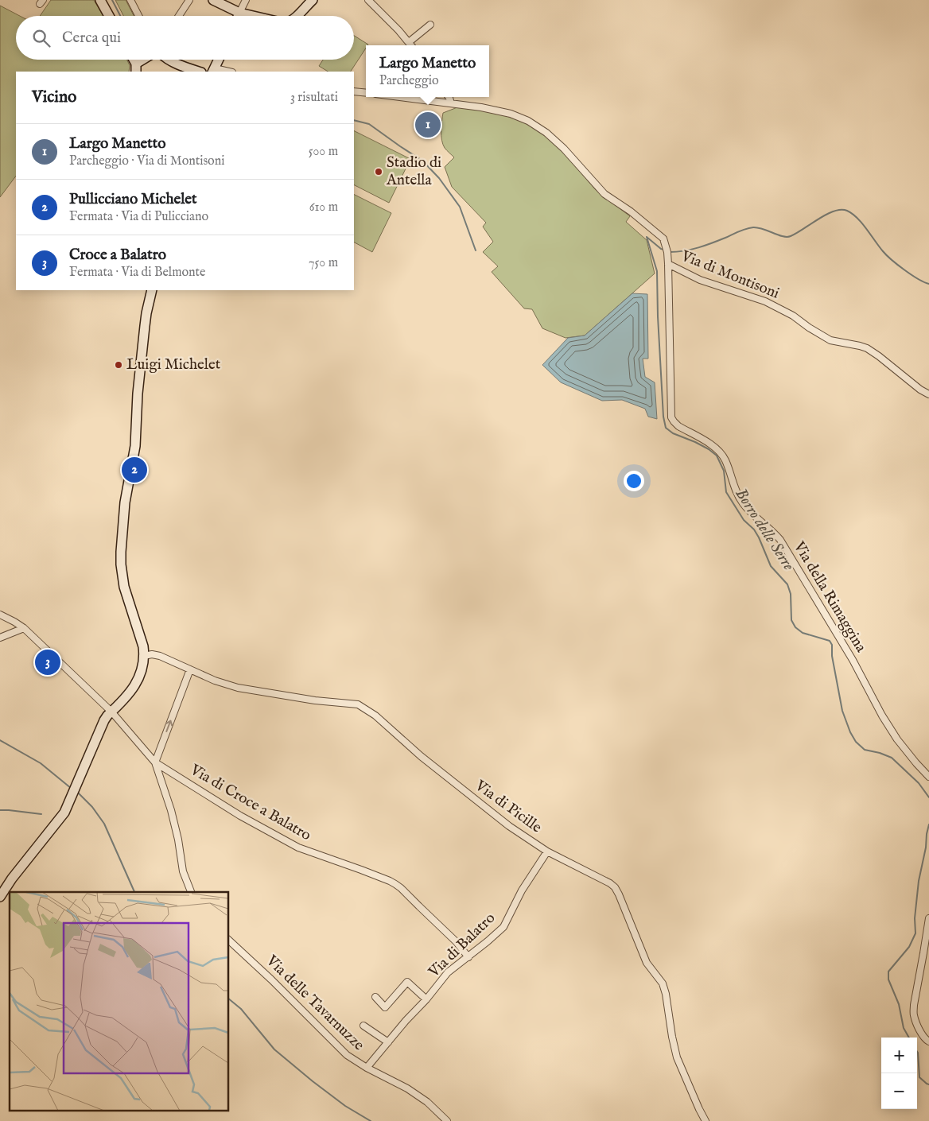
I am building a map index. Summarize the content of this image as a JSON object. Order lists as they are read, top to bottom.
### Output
{
  "streets": {
    "street": [
      "Via di Montisoni",
      "Via della Rimaggina",
      "Via di Croce a Balatro",
      "Via di Picille",
      "Via di Balatro",
      "Via delle Tavarnuzze"
    ]
  },
  "crossings": [
    ["Via di Montisoni", "Via della Rimaggina"],
    ["Via di Croce a Balatro", "Via di Balatro"],
    ["Via di Picille", "Via di Balatro"],
    ["Via di Balatro", "Via delle Tavarnuzze"]
  ],
  "water": ["Borro delle Serre"],
  "places": ["Stadio di Antella", "Luigi Michelet"],
  "page": {
    "search": "Cerca qui",
    "popup": ["Largo Manetto", "Parcheggio"],
    "heading": ["Vicino", "3 risultati"],
    "pins": ["1", "2", "3"],
    "list": [
      {
        "mark": "1",
        "name": "Largo Manetto",
        "note": "Parcheggio · Via di Montisoni",
        "value": "500 m"
      },
      {
        "mark": "2",
        "name": "Pullicciano Michelet",
        "note": "Fermata · Via di Pulicciano",
        "value": "610 m"
      },
      {
        "mark": "3",
        "name": "Croce a Balatro",
        "note": "Fermata · Via di Belmonte",
        "value": "750 m"
      }
    ],
    "map_buttons": ["+", "−"]
  }
}
